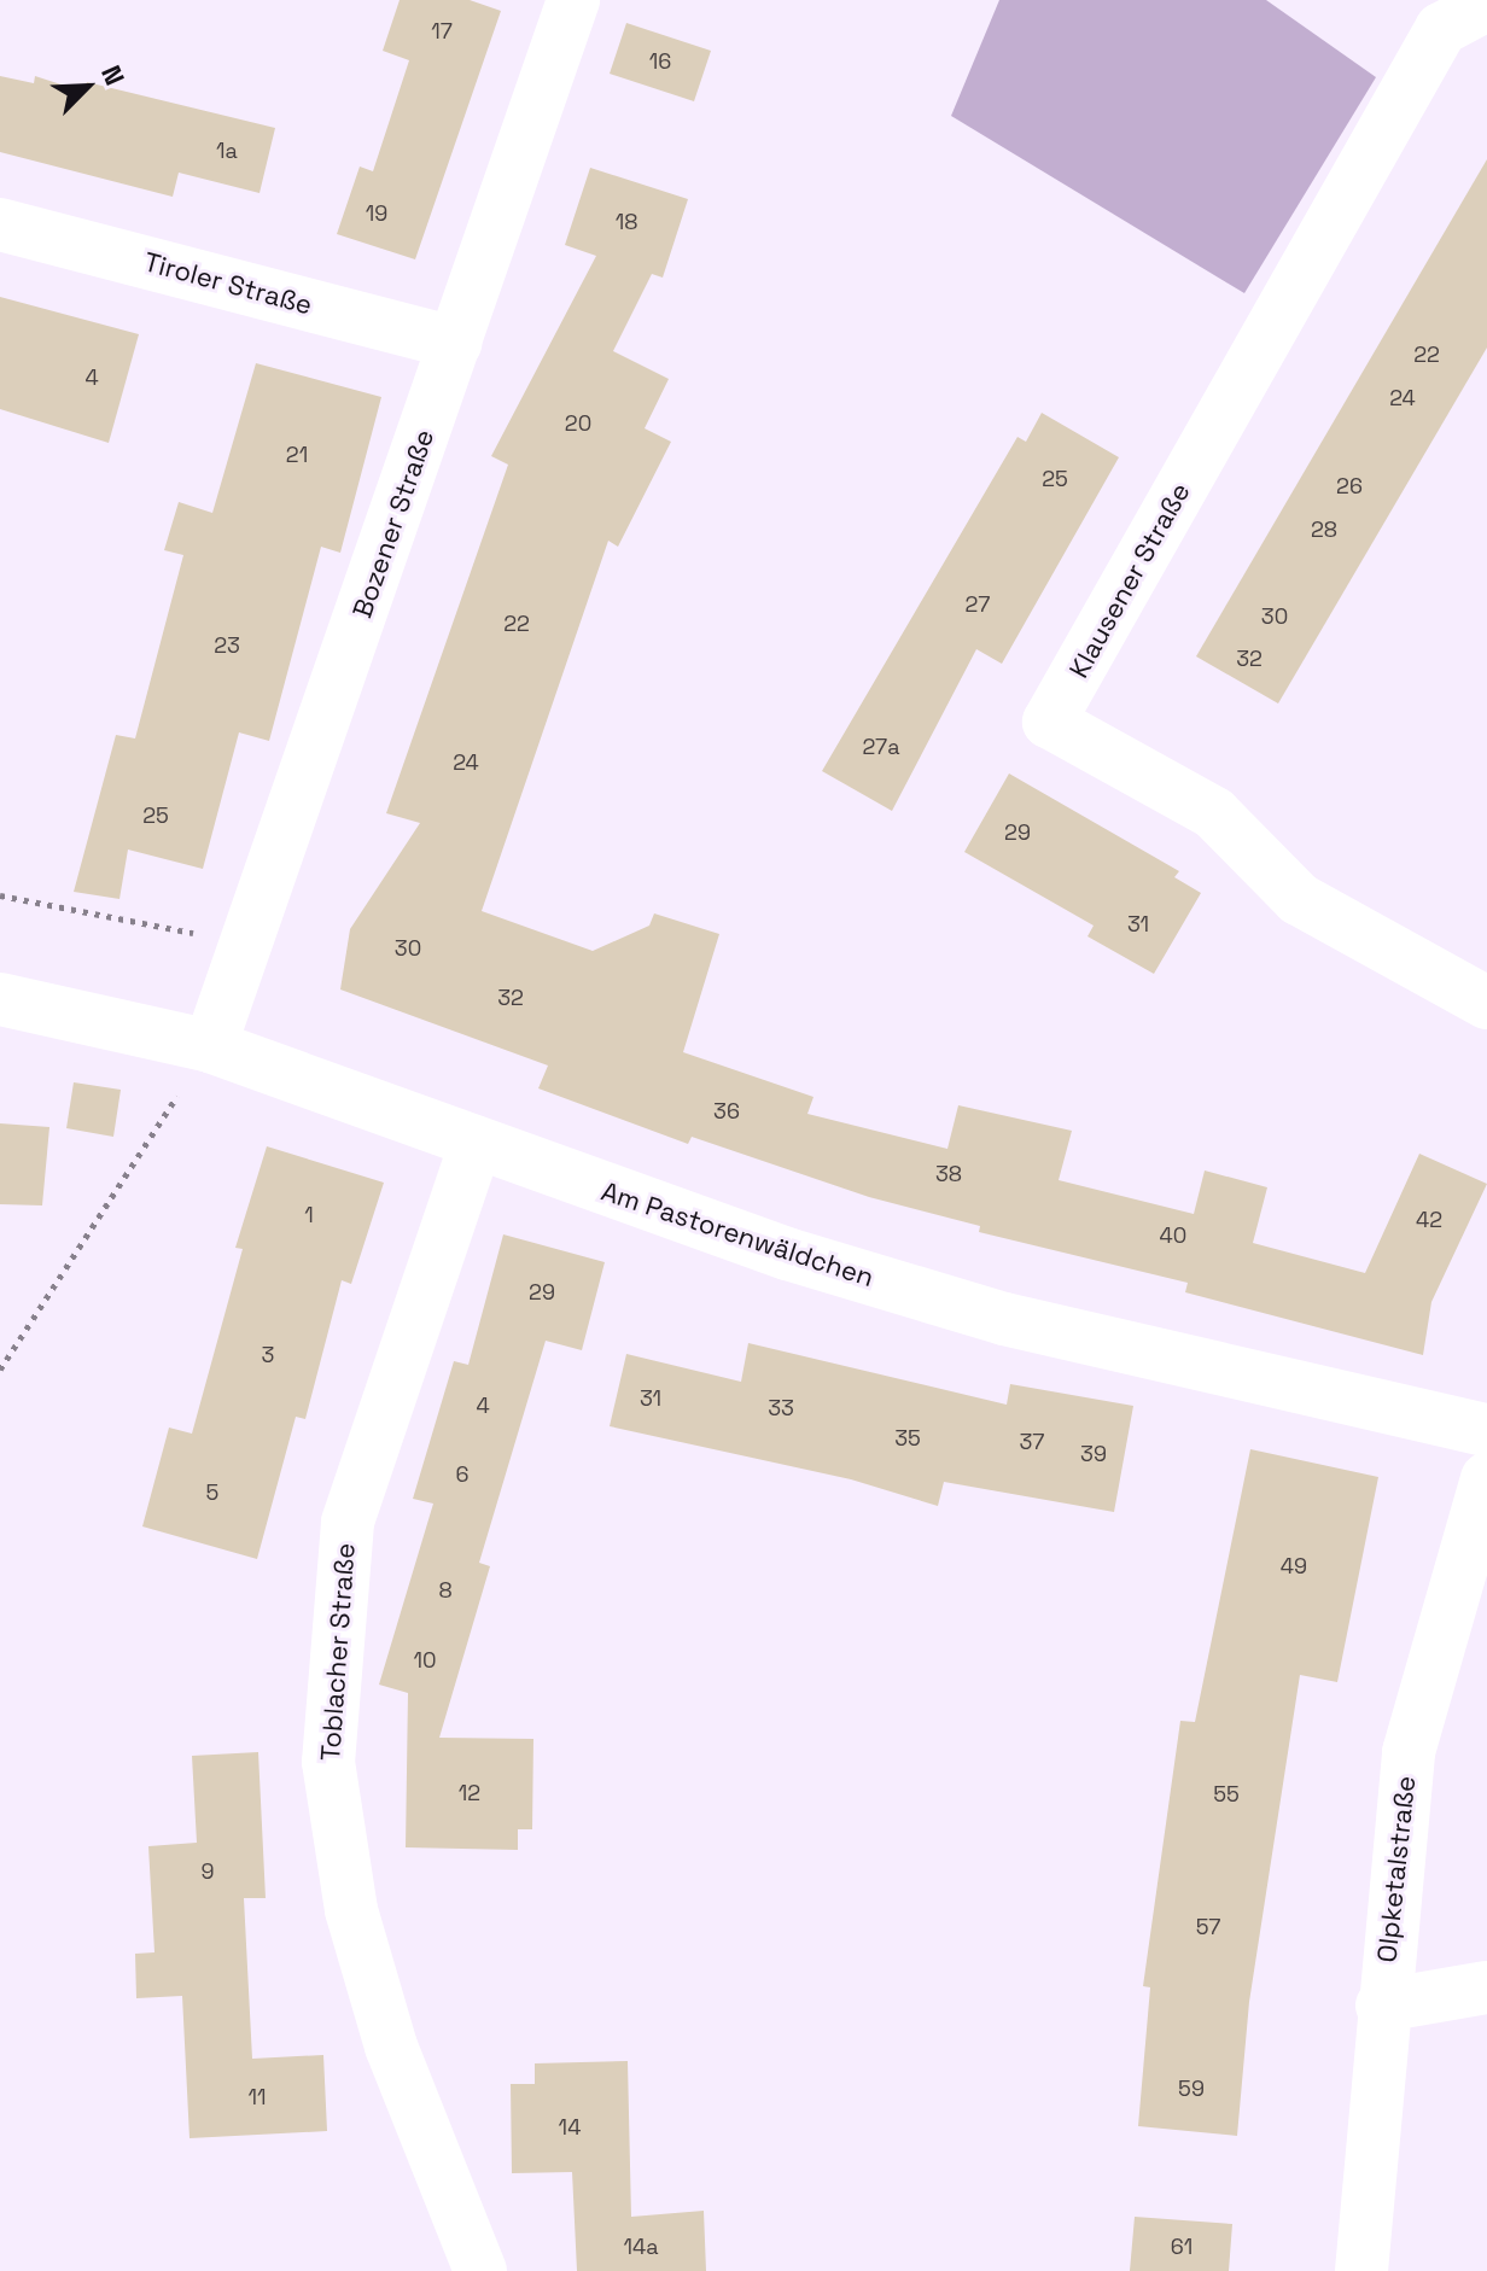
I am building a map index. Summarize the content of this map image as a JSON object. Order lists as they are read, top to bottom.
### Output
{
  "streets": {
    "street": [
      "Tiroler Straße",
      "Bozener Straße",
      "Klausener Straße",
      "Am Pastorenwäldchen",
      "Toblacher Straße",
      "Olpketalstraße"
    ]
  },
  "crossings": [
    ["Tiroler Straße", "Bozener Straße"],
    ["Bozener Straße", "Am Pastorenwäldchen"],
    ["Am Pastorenwäldchen", "Toblacher Straße"]
  ],
  "house_numbers": [
    "17",
    "16",
    "1a",
    "19",
    "18",
    "22",
    "4",
    "24",
    "20",
    "21",
    "25",
    "26",
    "28",
    "27",
    "30",
    "22",
    "23",
    "32",
    "27a",
    "24",
    "25",
    "29",
    "31",
    "30",
    "32",
    "36",
    "38",
    "1",
    "42",
    "40",
    "29",
    "3",
    "31",
    "4",
    "33",
    "35",
    "37",
    "39",
    "6",
    "5",
    "49",
    "8",
    "10",
    "12",
    "55",
    "9",
    "57",
    "59",
    "11",
    "14",
    "14a",
    "61"
  ],
  "north": "top right"
}
